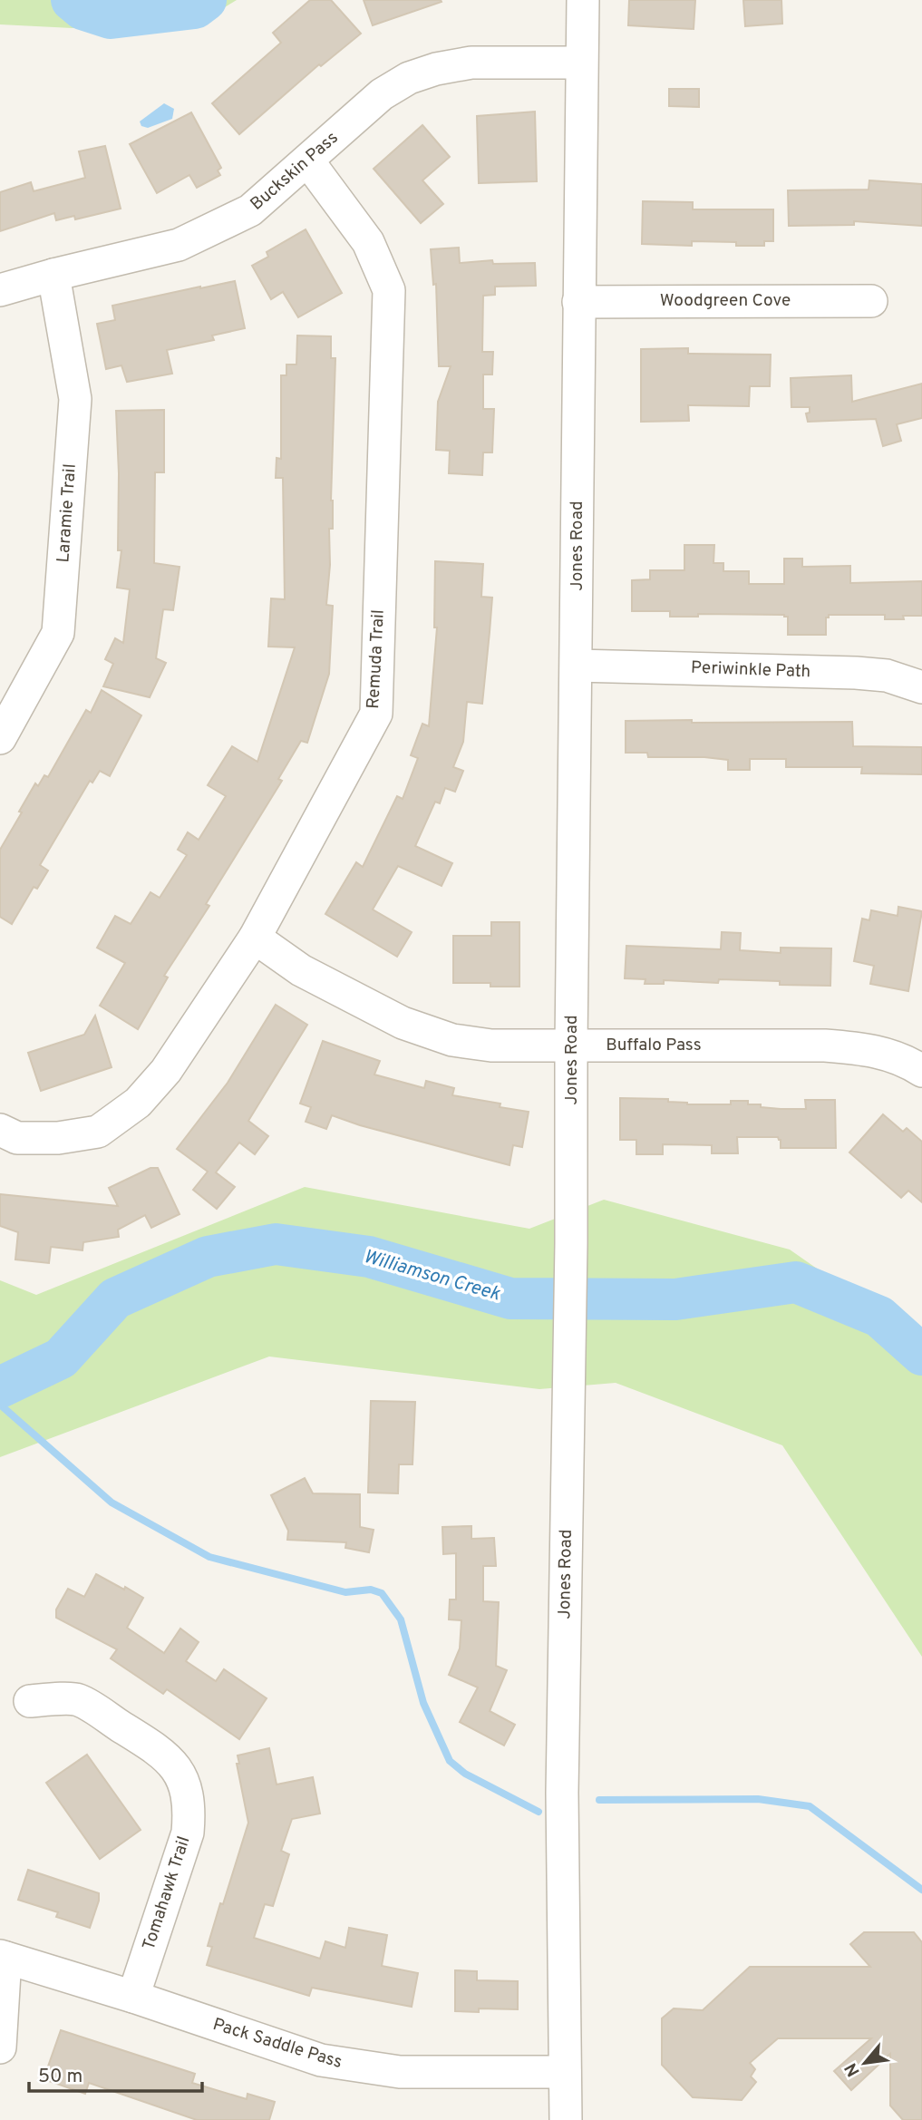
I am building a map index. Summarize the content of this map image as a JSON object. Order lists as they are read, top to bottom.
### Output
{
  "streets": {
    "street": [
      "Buckskin Pass",
      "Woodgreen Cove",
      "Laramie Trail",
      "Jones Road",
      "Remuda Trail",
      "Periwinkle Path",
      "Buffalo Pass",
      "Tomahawk Trail",
      "Pack Saddle Pass"
    ]
  },
  "crossings": [
    ["Buckskin Pass", "Laramie Trail"],
    ["Buckskin Pass", "Jones Road"],
    ["Buckskin Pass", "Remuda Trail"],
    ["Woodgreen Cove", "Jones Road"],
    ["Jones Road", "Periwinkle Path"],
    ["Jones Road", "Buffalo Pass"],
    ["Jones Road", "Pack Saddle Pass"],
    ["Remuda Trail", "Buffalo Pass"],
    ["Tomahawk Trail", "Pack Saddle Pass"]
  ],
  "water": ["Williamson Creek"],
  "scale_bar": "50 m",
  "north": "bottom left"
}
